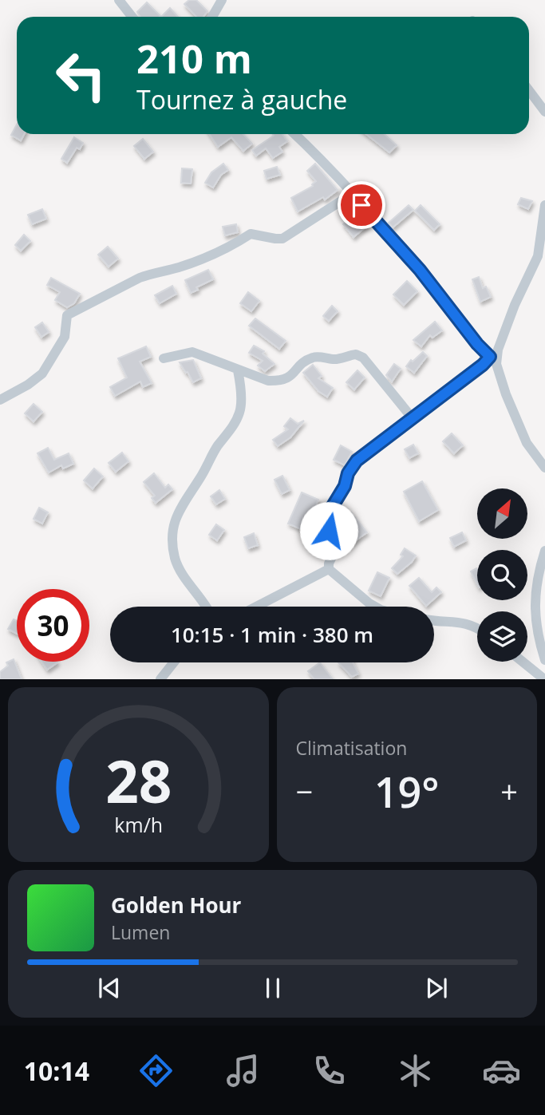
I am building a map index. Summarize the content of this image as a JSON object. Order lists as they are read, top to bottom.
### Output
{
  "north": "top right",
  "page": {
    "turn": ["210 m", "Tournez à gauche"],
    "limit": "30",
    "trip": "10:15 · 1 min · 380 m",
    "tile": "Climatisation",
    "heat": ["−", "19°", "+"],
    "song": ["Golden Hour", "Lumen"],
    "tabs": "10:14",
    "gauge": ["28", "km/h"]
  }
}
